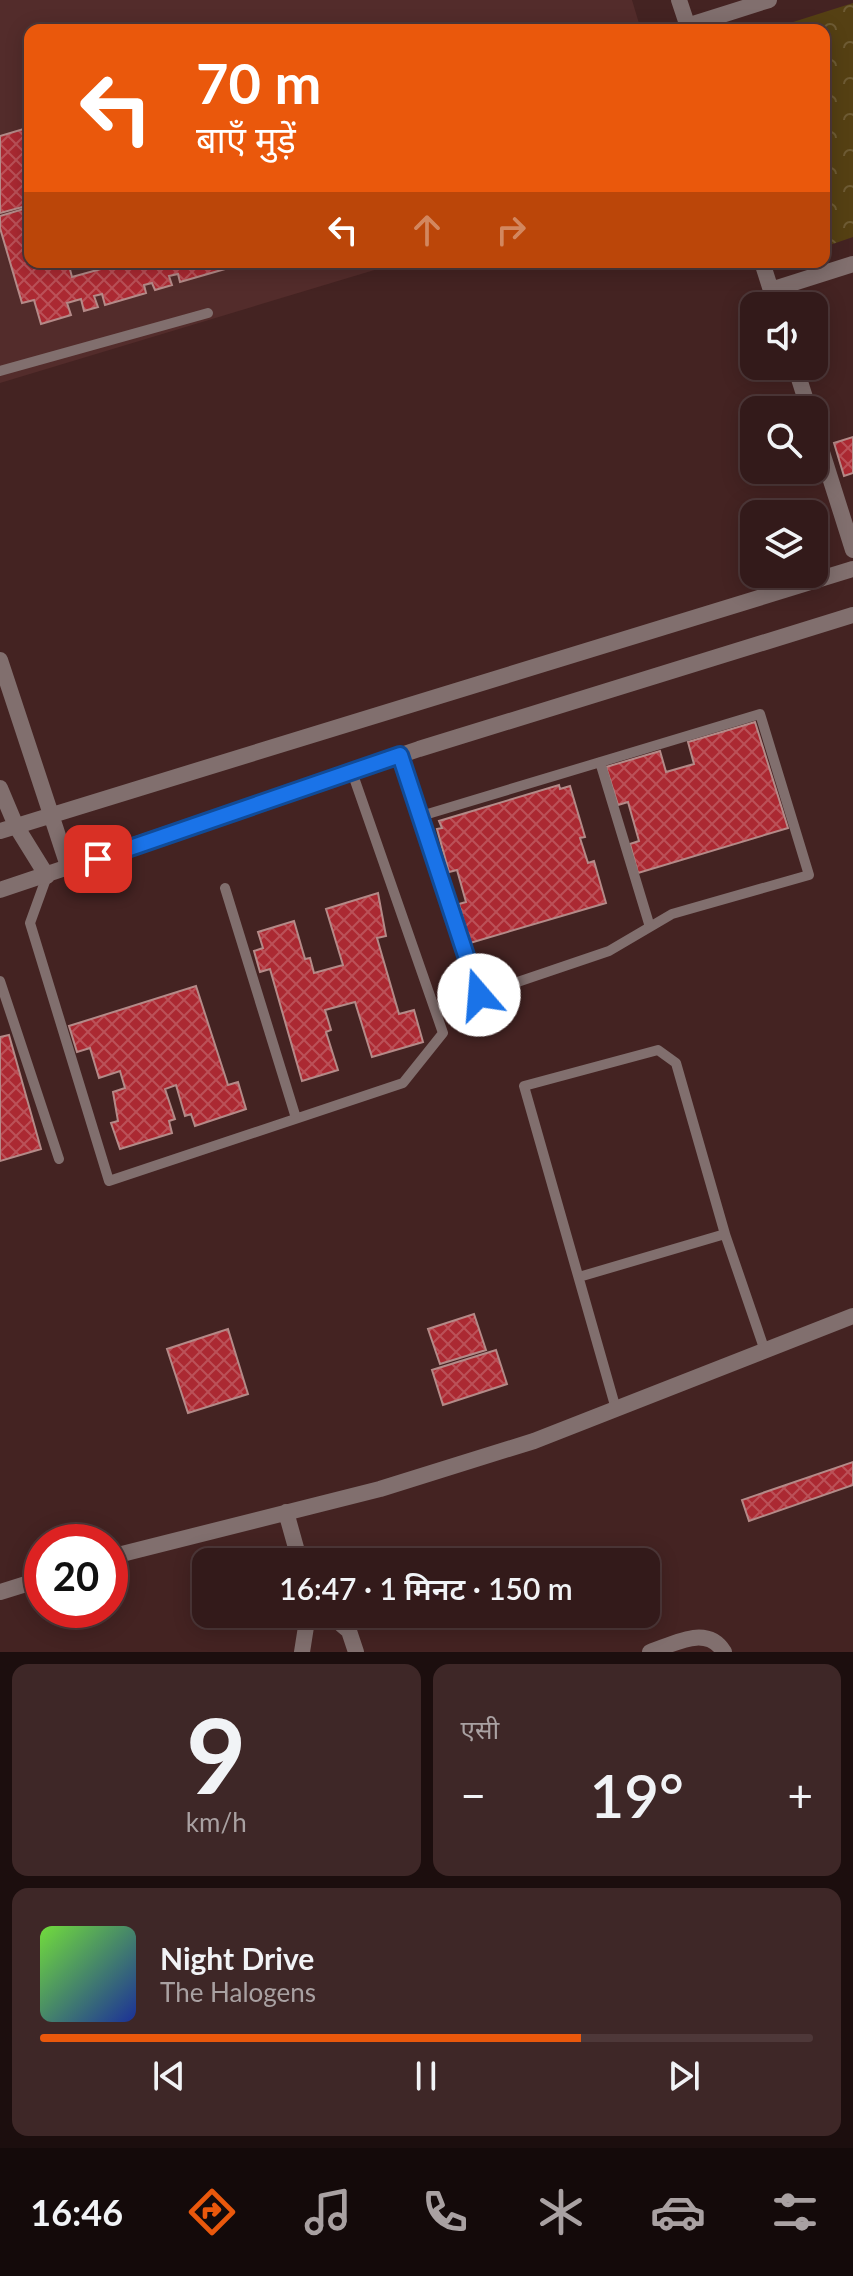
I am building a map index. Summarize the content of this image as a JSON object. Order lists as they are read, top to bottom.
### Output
{
  "page": {
    "turn": ["70 m", "बाएँ मुड़ें"],
    "limit": "20",
    "trip": "16:47 · 1 मिनट · 150 m",
    "tile": [
      ["9", "km/h"],
      "एसी"
    ],
    "heat": ["−", "19°", "+"],
    "song": ["Night Drive", "The Halogens"],
    "tabs": "16:46"
  }
}
